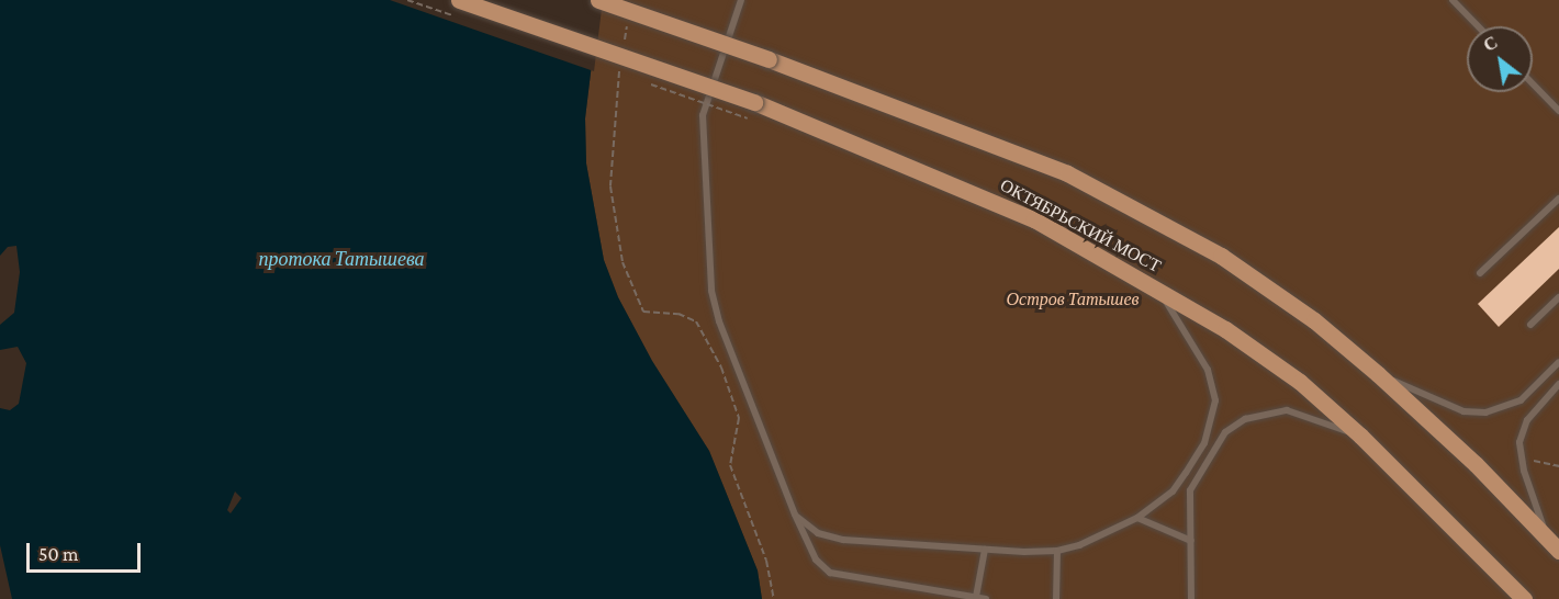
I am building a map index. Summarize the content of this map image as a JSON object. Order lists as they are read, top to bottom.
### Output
{
  "streets": {
    "main road": ["ОКТЯБРЬСКИЙ МОСТ"]
  },
  "water": ["протока Татышева"],
  "parks": ["Остров Татышев"],
  "scale_bar": "50 m",
  "north": "top left"
}
